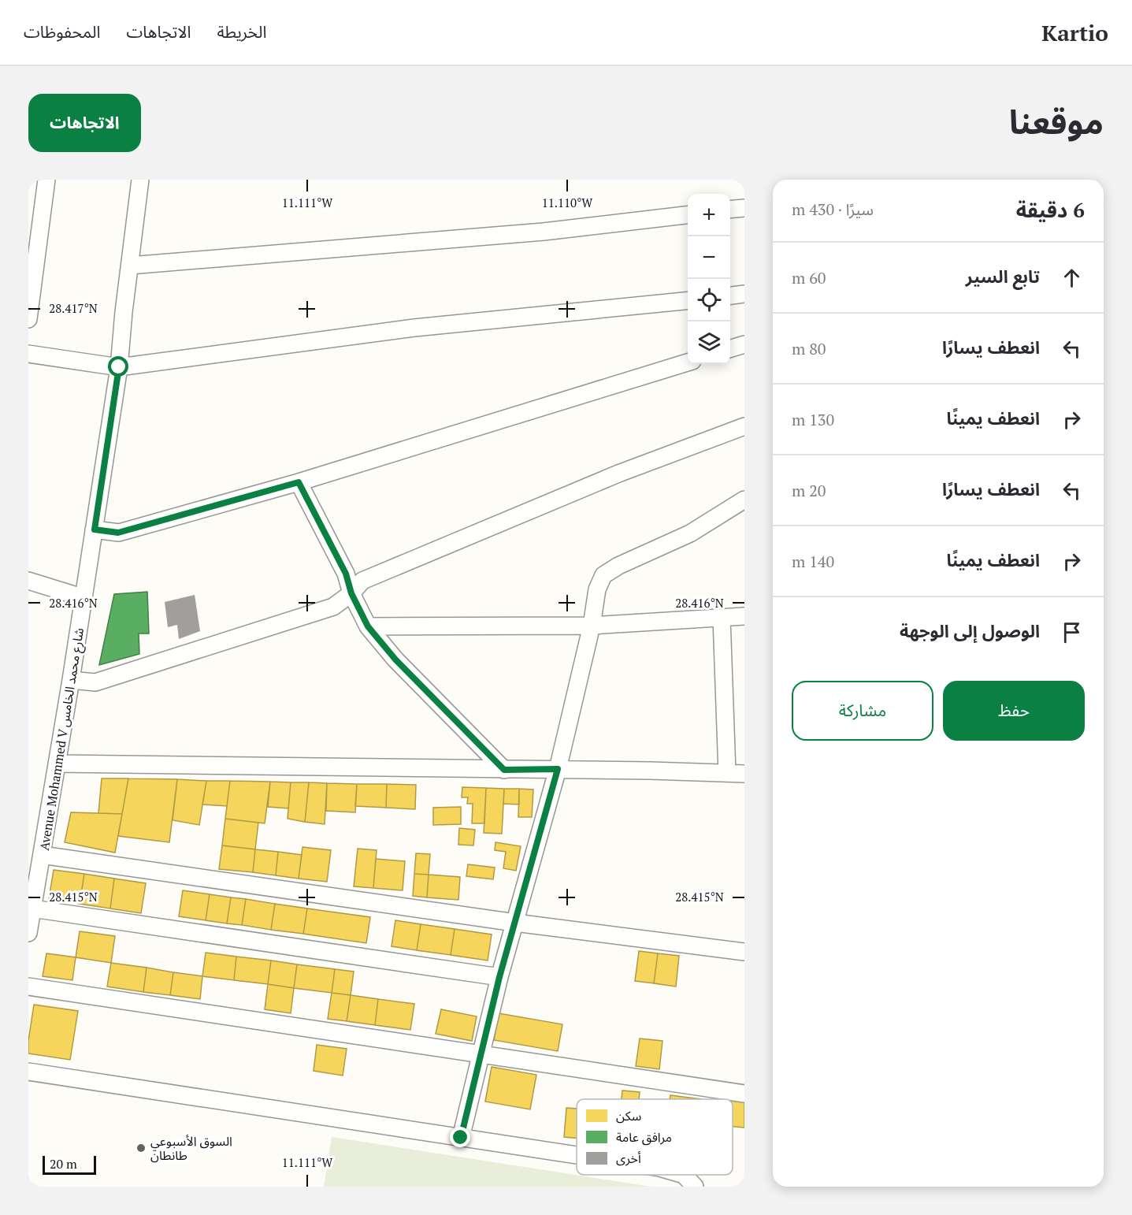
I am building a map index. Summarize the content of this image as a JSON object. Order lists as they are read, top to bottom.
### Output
{
  "streets": {
    "street": ["Avenue Mohammed V شارع محمد الخامس"]
  },
  "places": ["السوق الأسبوعي طانطان"],
  "legend": ["سكن", "مرافق عامة", "أخرى"],
  "scale_bar": "20 m",
  "page": {
    "header": "Kartio",
    "nav": ["الخريطة", "الاتجاهات", "المحفوظات"],
    "title": "موقعنا",
    "buttons": [
      "الاتجاهات",
      ["حفظ", "مشاركة"]
    ],
    "heading": ["6 دقيقة", "سيرًا · 430 m"],
    "map_buttons": ["+", "−"],
    "list": [
      ["تابع السير", "60 m"],
      ["انعطف يسارًا", "80 m"],
      ["انعطف يمينًا", "130 m"],
      ["انعطف يسارًا", "20 m"],
      ["انعطف يمينًا", "140 m"],
      "الوصول إلى الوجهة"
    ],
    "scale": "20 m"
  },
  "coordinates": [
    "11.111°W",
    "11.110°W",
    "28.417°N",
    "28.416°N",
    "28.415°N"
  ]
}
